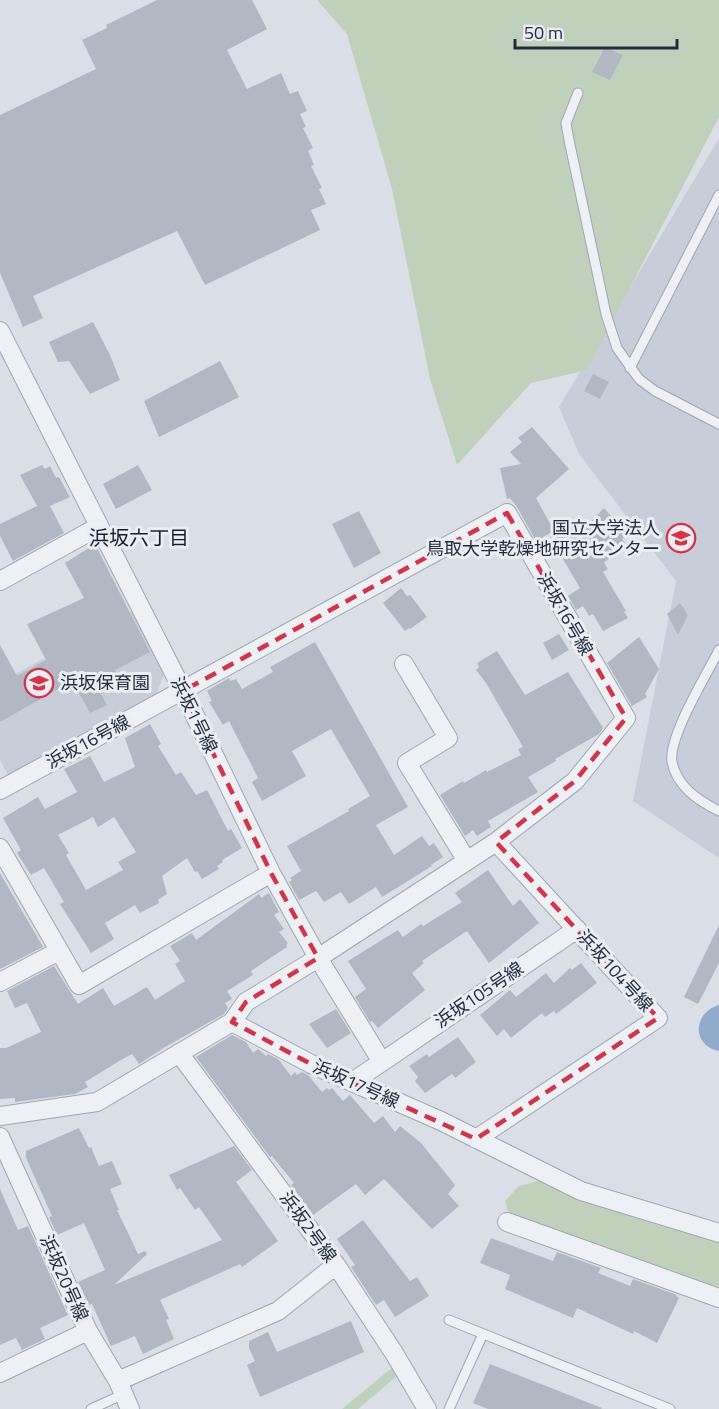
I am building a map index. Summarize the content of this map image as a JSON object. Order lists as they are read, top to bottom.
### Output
{
  "streets": {
    "street": [
      "浜坂16号線",
      "浜坂1号線",
      "浜坂104号線",
      "浜坂105号線",
      "浜坂17号線",
      "浜坂2号線",
      "浜坂20号線"
    ]
  },
  "crossings": [
    ["浜坂16号線", "浜坂1号線"],
    ["浜坂16号線", "浜坂104号線"],
    ["浜坂16号線", "浜坂17号線"],
    ["浜坂1号線", "浜坂105号線"],
    ["浜坂104号線", "浜坂105号線"],
    ["浜坂104号線", "浜坂17号線"]
  ],
  "districts": ["浜坂六丁目"],
  "places": {
    "school or university": ["国立大学法人 鳥取大学乾燥地研究センター", "浜坂保育園"]
  },
  "scale_bar": "50 m"
}
